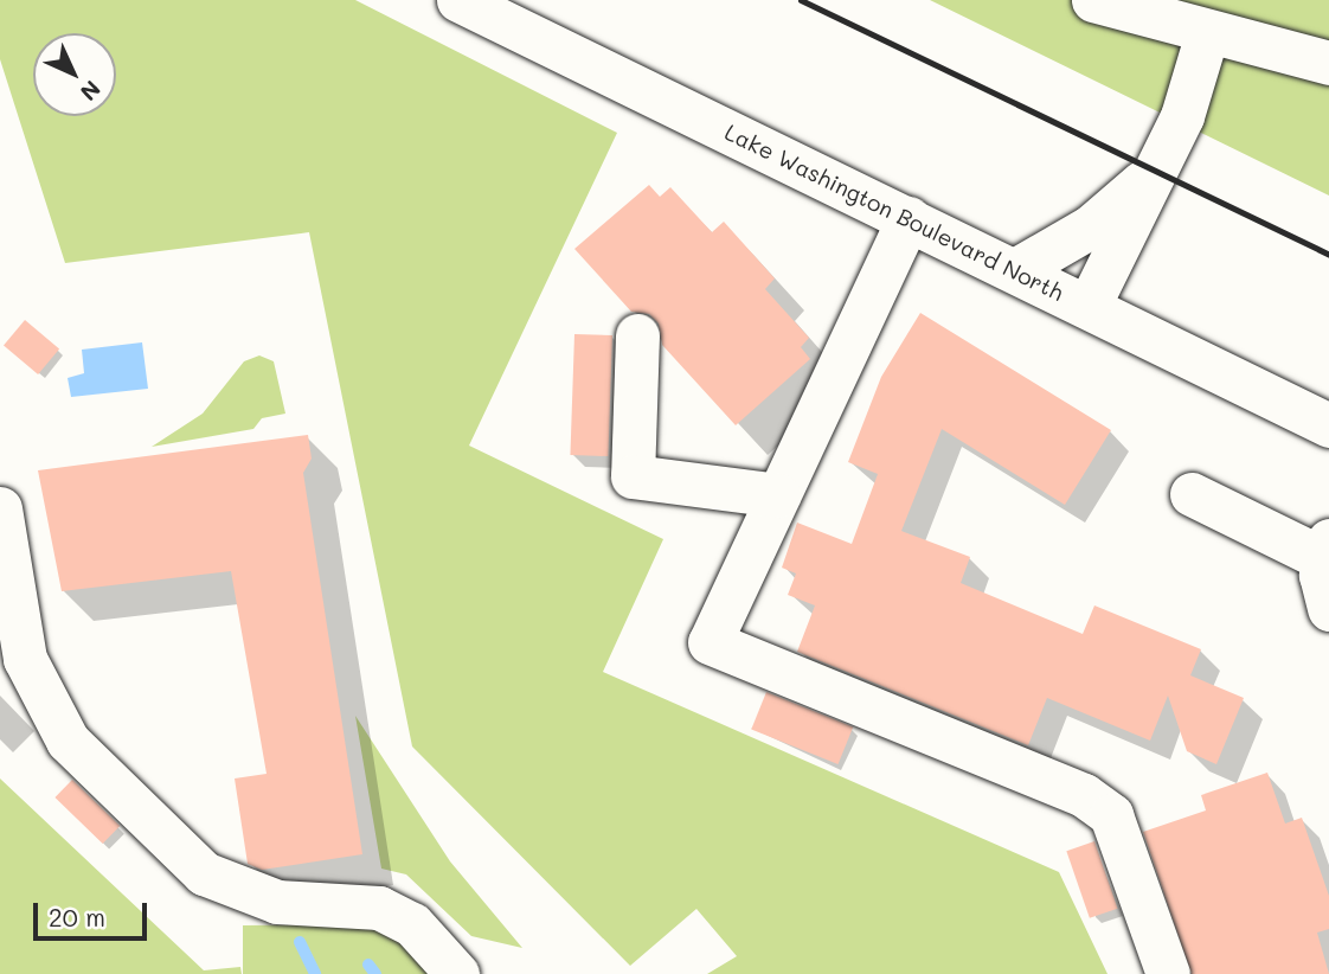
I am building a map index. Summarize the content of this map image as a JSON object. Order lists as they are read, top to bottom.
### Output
{
  "streets": {
    "street": ["Lake Washington Boulevard North"]
  },
  "scale_bar": "20 m",
  "north": "bottom right"
}
